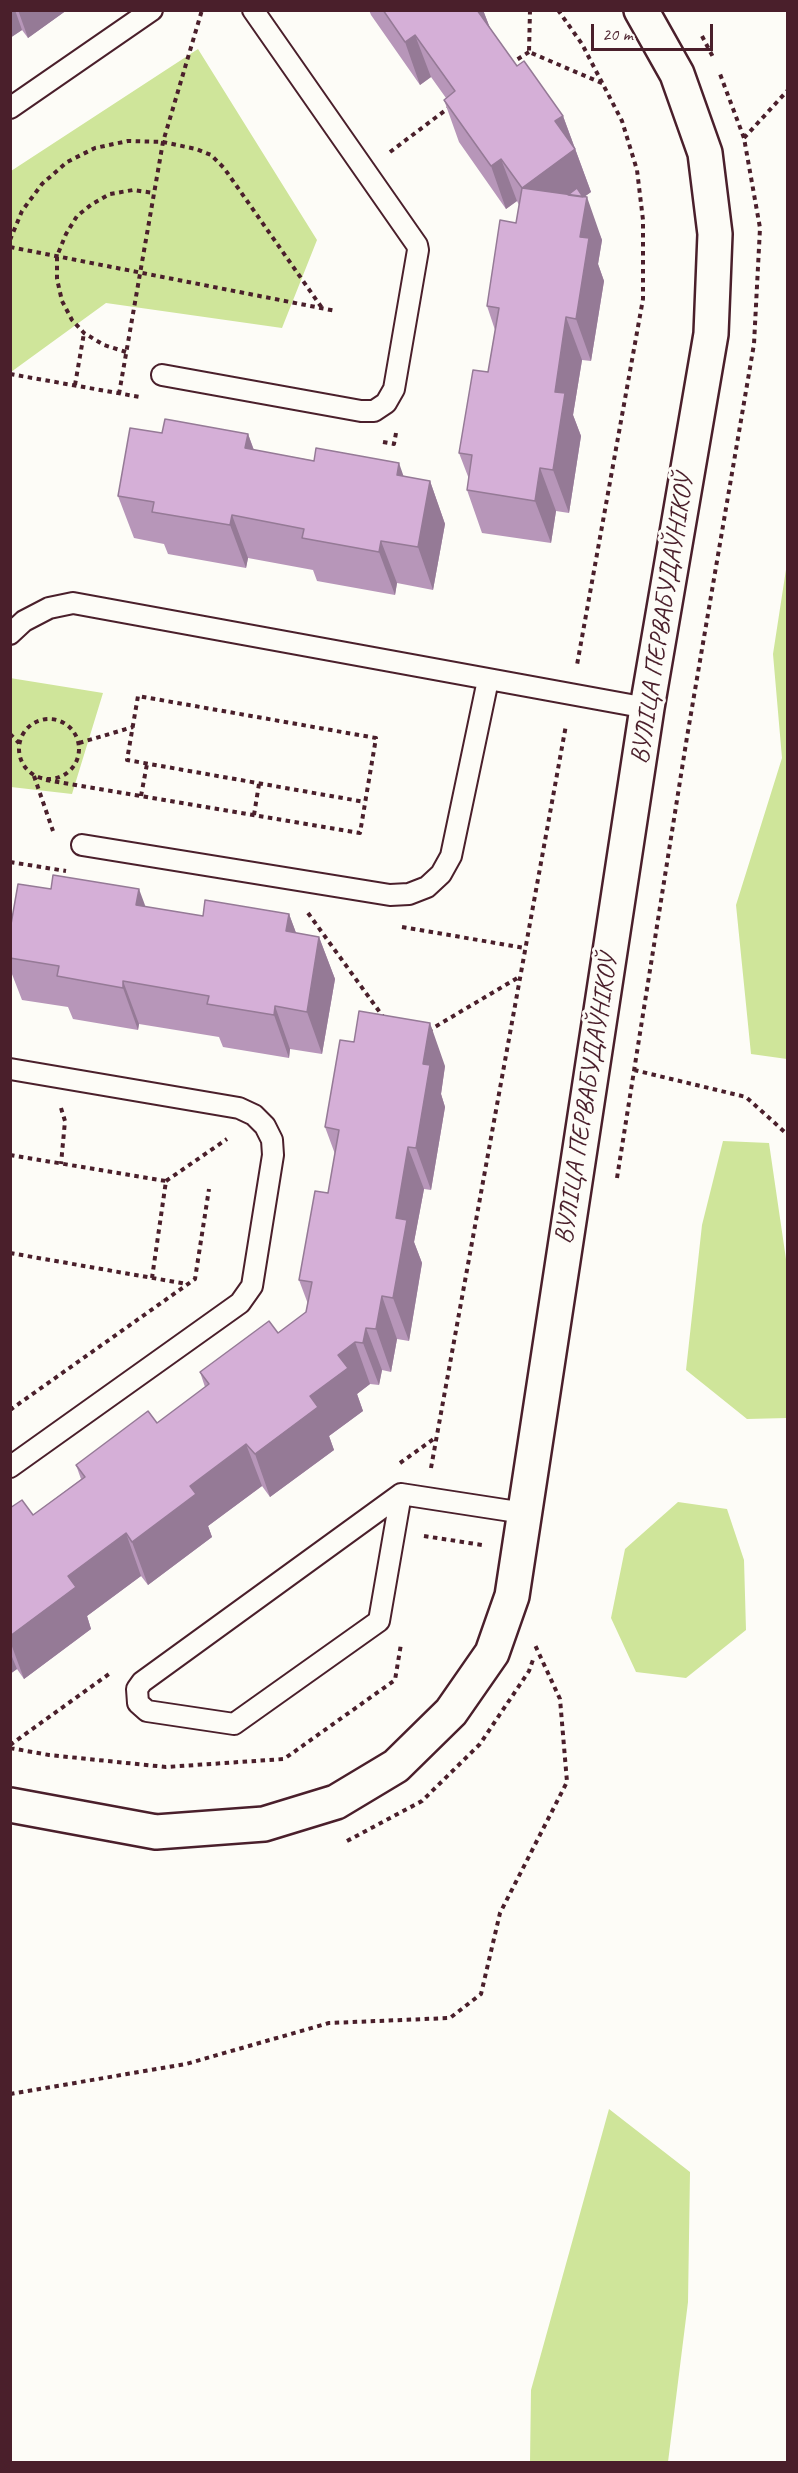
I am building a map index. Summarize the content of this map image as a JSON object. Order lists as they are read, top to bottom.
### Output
{
  "streets": {
    "street": ["ВУЛІЦА ПЕРВАБУДАЎНІКОЎ"]
  },
  "scale_bar": "20 m"
}
